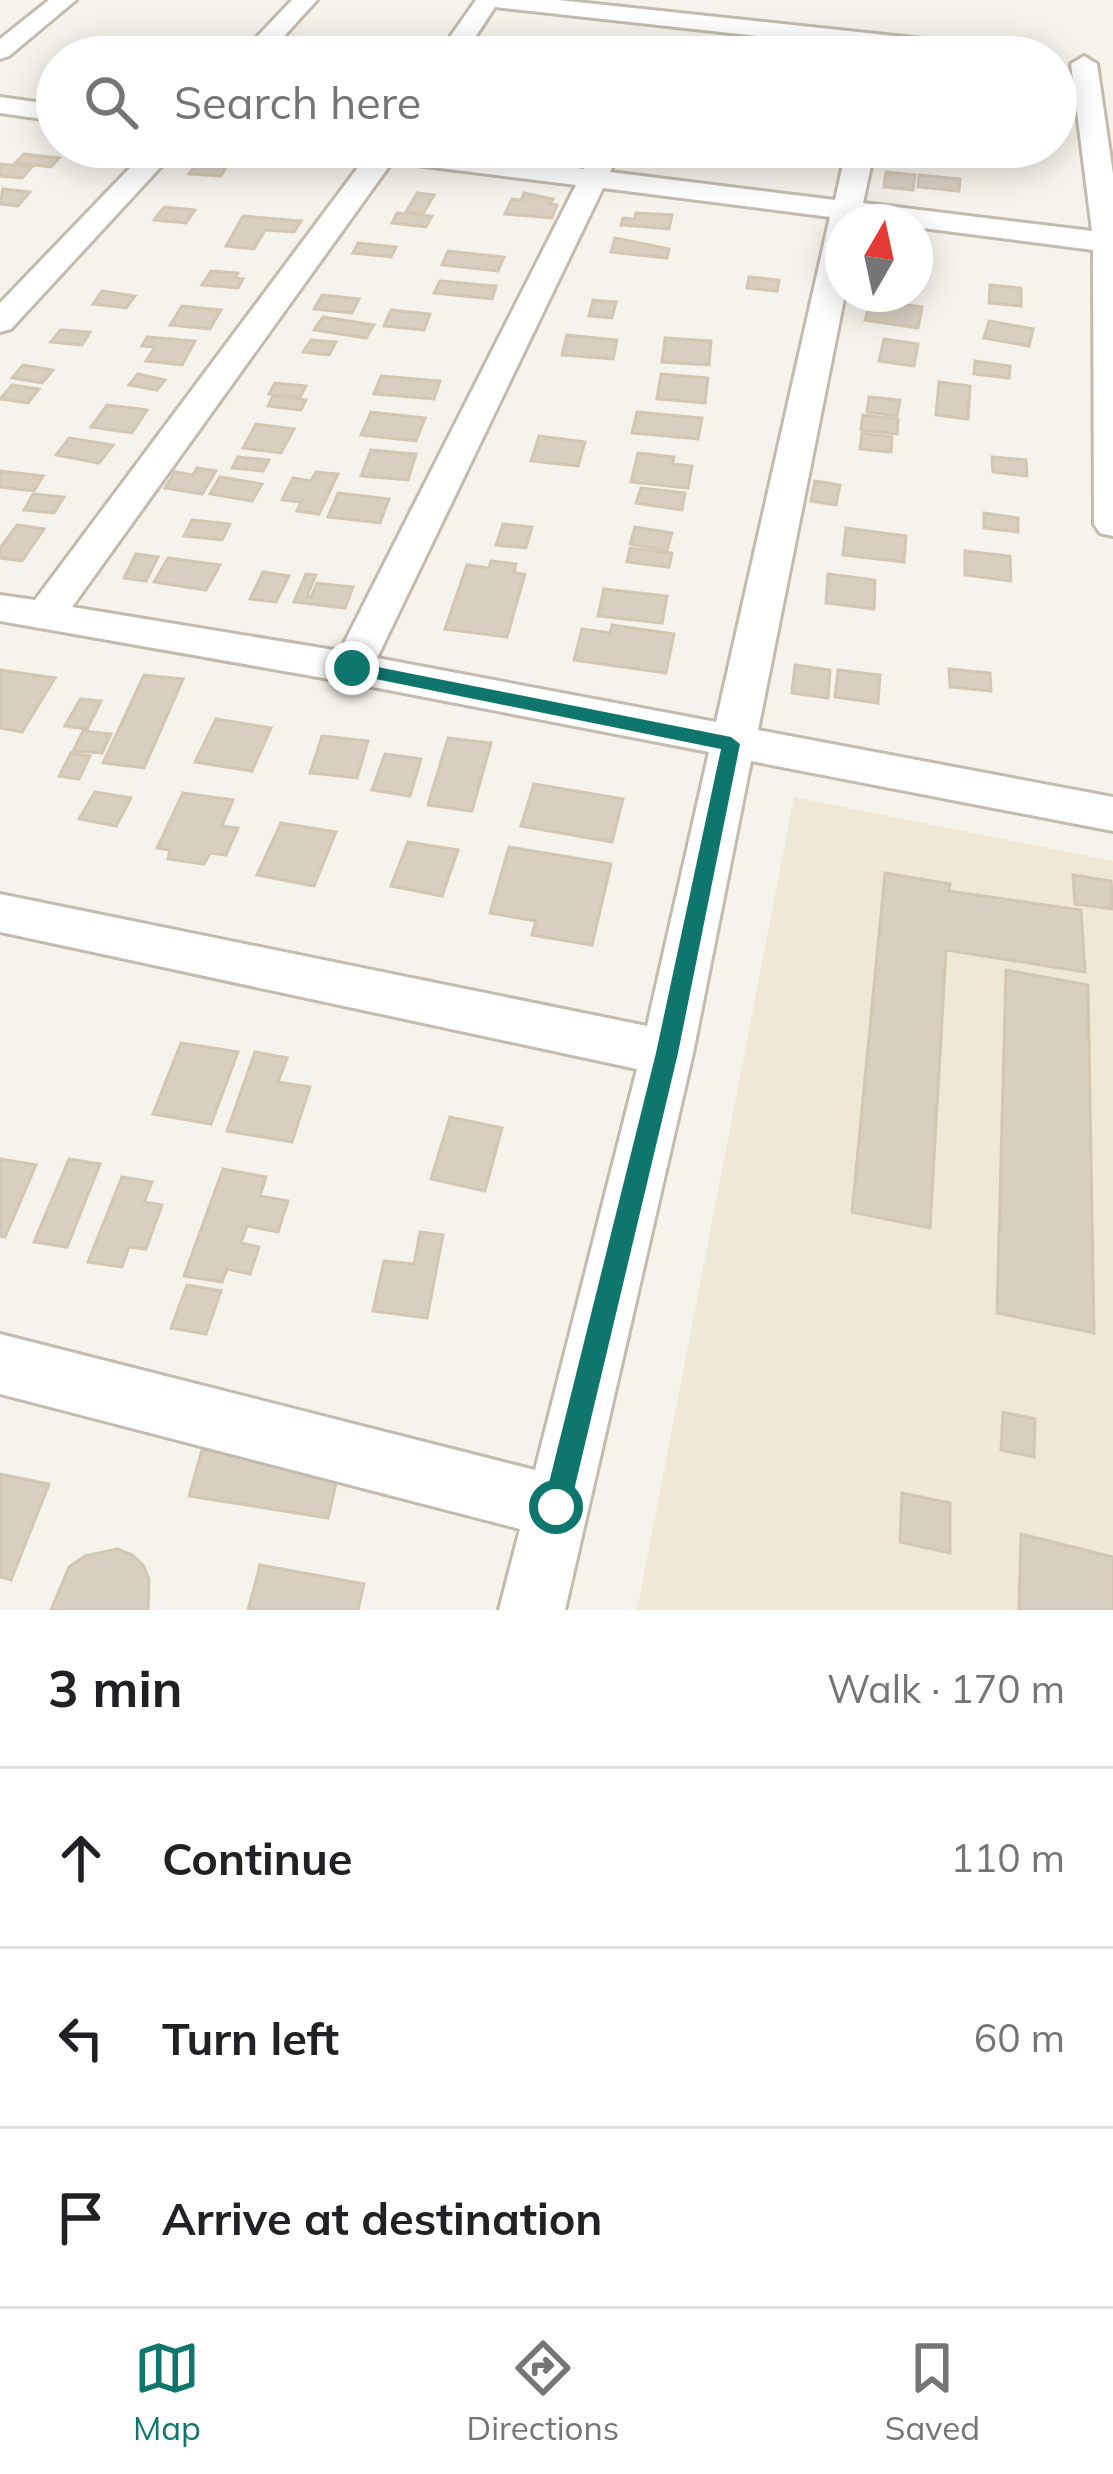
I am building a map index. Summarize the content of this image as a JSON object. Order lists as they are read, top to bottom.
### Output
{
  "north": "top",
  "page": {
    "search": "Search here",
    "heading": ["3 min", "Walk · 170 m"],
    "list": [
      ["Continue", "110 m"],
      ["Turn left", "60 m"],
      "Arrive at destination"
    ],
    "nav": ["Map", "Directions", "Saved"]
  }
}
